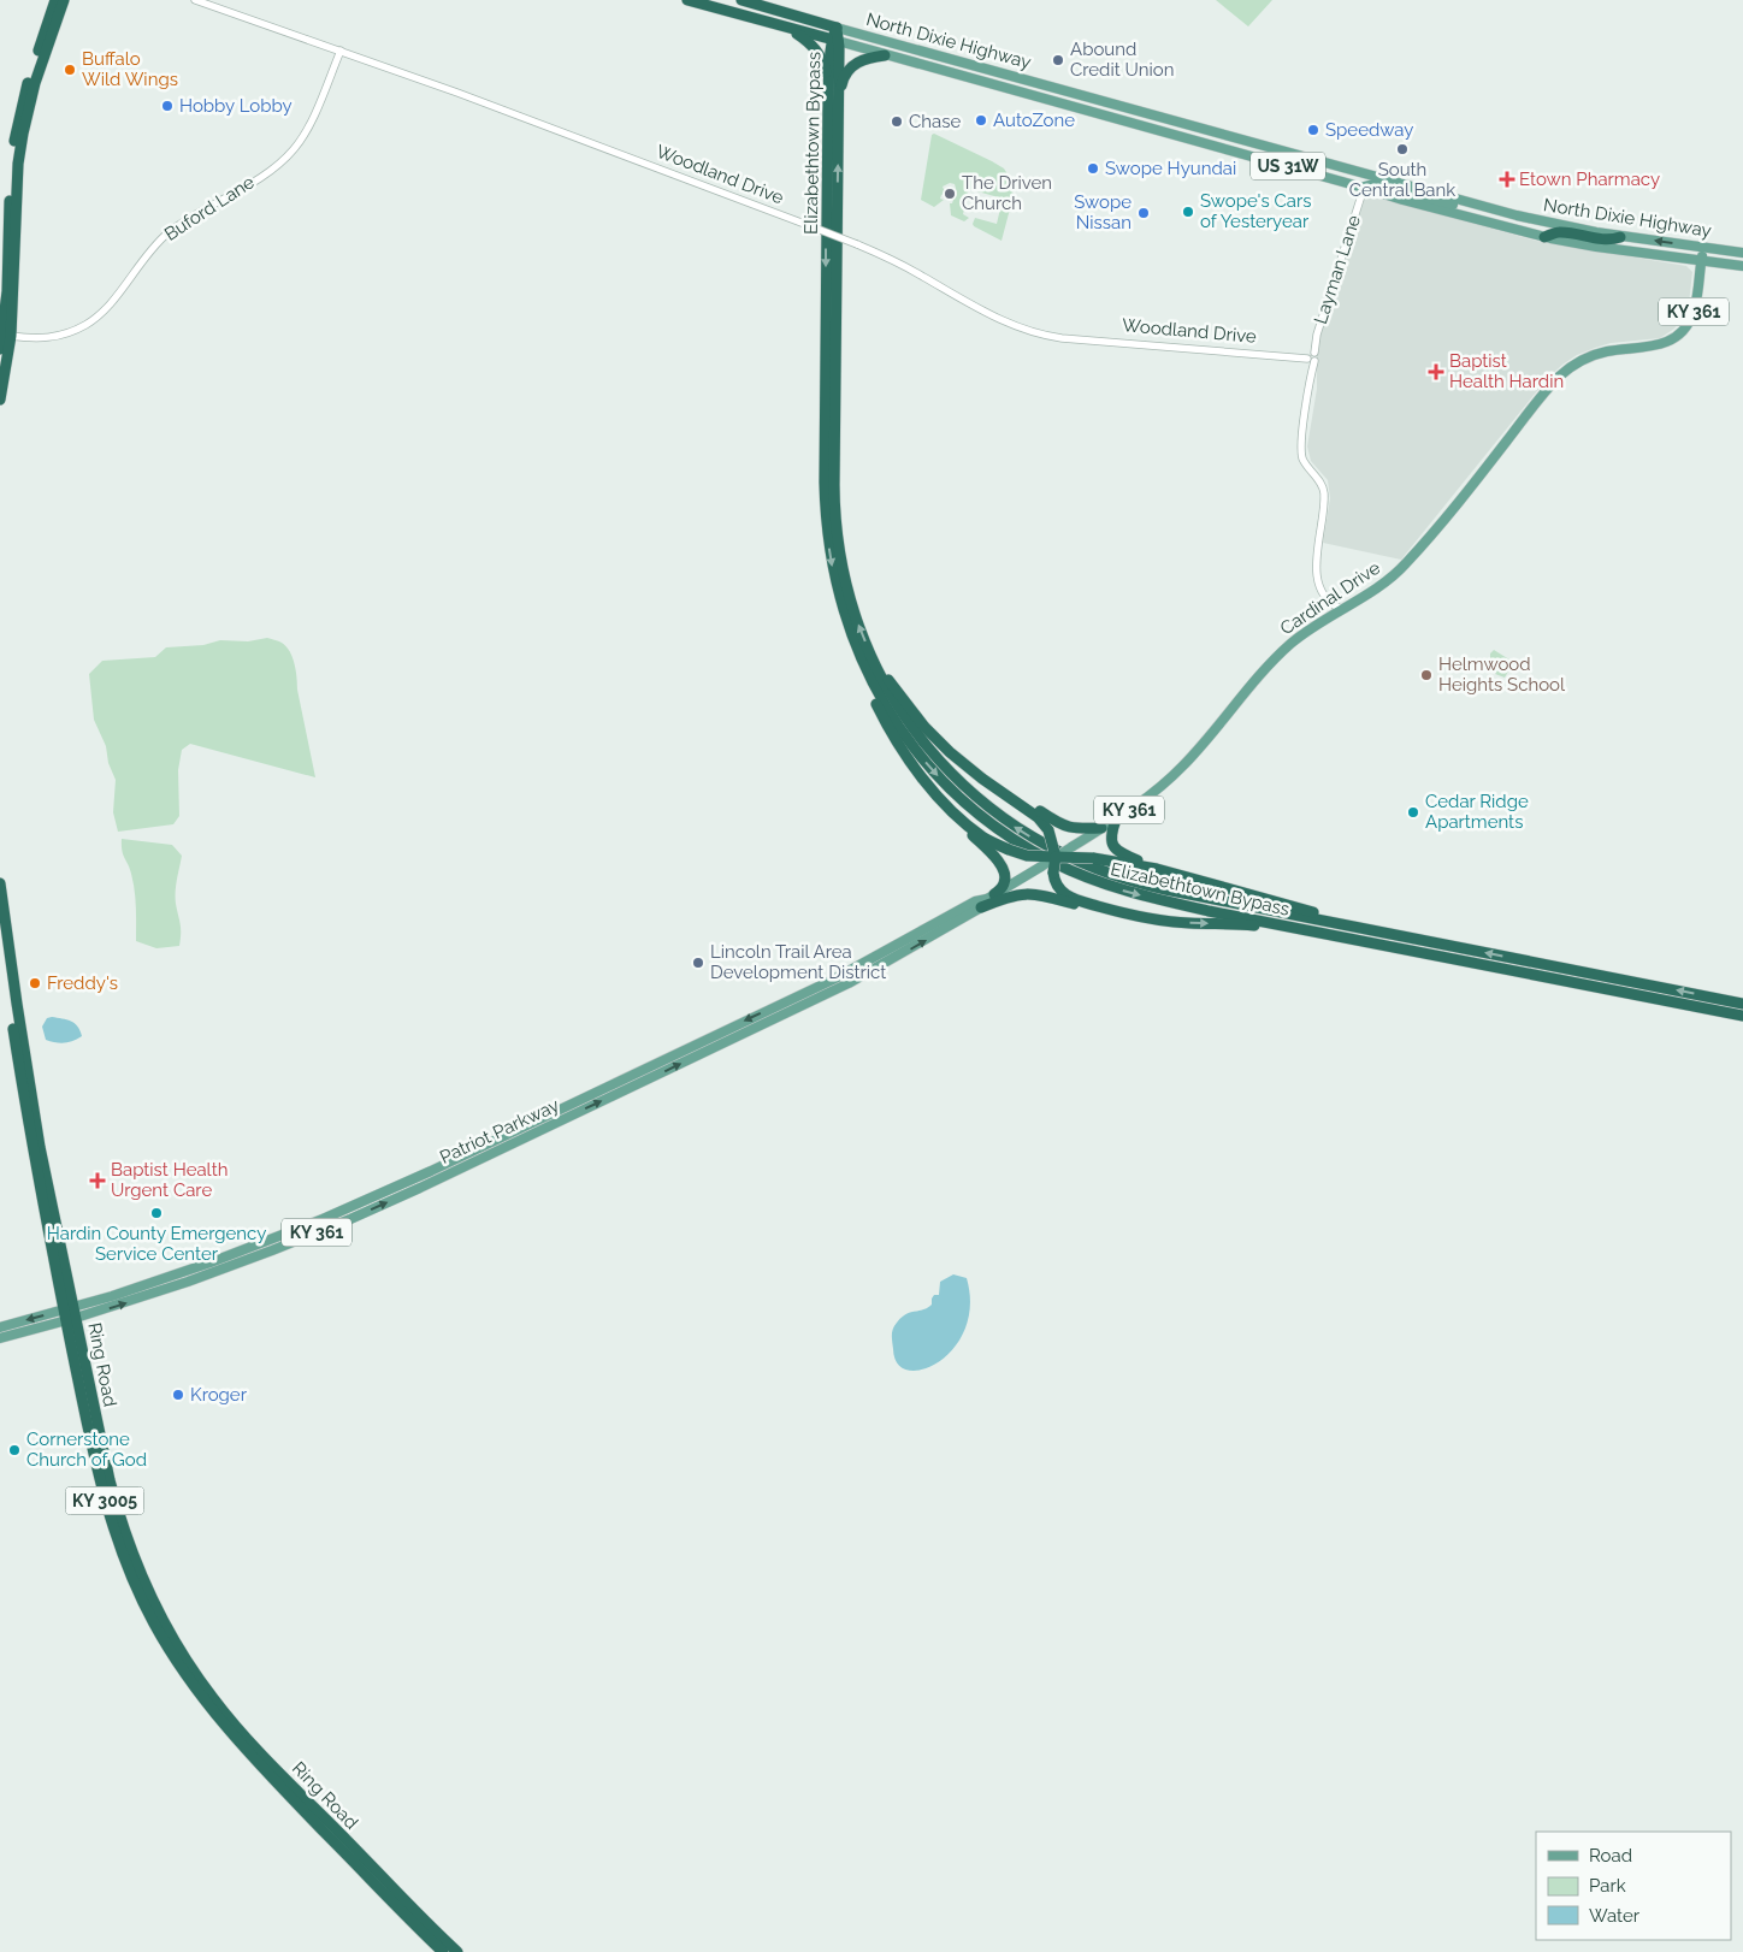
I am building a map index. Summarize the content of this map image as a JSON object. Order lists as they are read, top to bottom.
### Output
{
  "streets": {
    "highway": [
      "North Dixie Highway",
      "Elizabethtown Bypass",
      "US 31W",
      "Ring Road",
      "KY 3005"
    ],
    "main road": ["KY 361", "Cardinal Drive", "Patriot Parkway"],
    "street": ["Woodland Drive", "Buford Lane", "Layman Lane"]
  },
  "crossings": [
    ["North Dixie Highway", "Elizabethtown Bypass"],
    ["North Dixie Highway", "US 31W"],
    ["North Dixie Highway", "Layman Lane"],
    ["North Dixie Highway", "KY 361"],
    ["North Dixie Highway", "Cardinal Drive"],
    ["Elizabethtown Bypass", "US 31W"],
    ["Woodland Drive", "Buford Lane"],
    ["Woodland Drive", "Layman Lane"],
    ["Layman Lane", "Cardinal Drive"],
    ["KY 361", "Cardinal Drive"],
    ["Cardinal Drive", "Patriot Parkway"],
    ["Patriot Parkway", "Ring Road"]
  ],
  "places": {
    "other": [
      "Abound Credit Union",
      "Buffalo Wild Wings",
      "Hobby Lobby",
      "AutoZone",
      "Chase",
      "Speedway",
      "South Central Bank",
      "Swope Hyundai",
      "The Driven Church",
      "Swope's Cars of Yesteryear",
      "Swope Nissan",
      "Helmwood Heights School",
      "Cedar Ridge Apartments",
      "Lincoln Trail Area Development District",
      "Freddy's",
      "Hardin County Emergency Service Center",
      "Kroger",
      "Cornerstone Church of God"
    ],
    "health": ["Etown Pharmacy", "Baptist Health Hardin", "Baptist Health Urgent Care"]
  },
  "legend": ["Road", "Park", "Water"]
}
